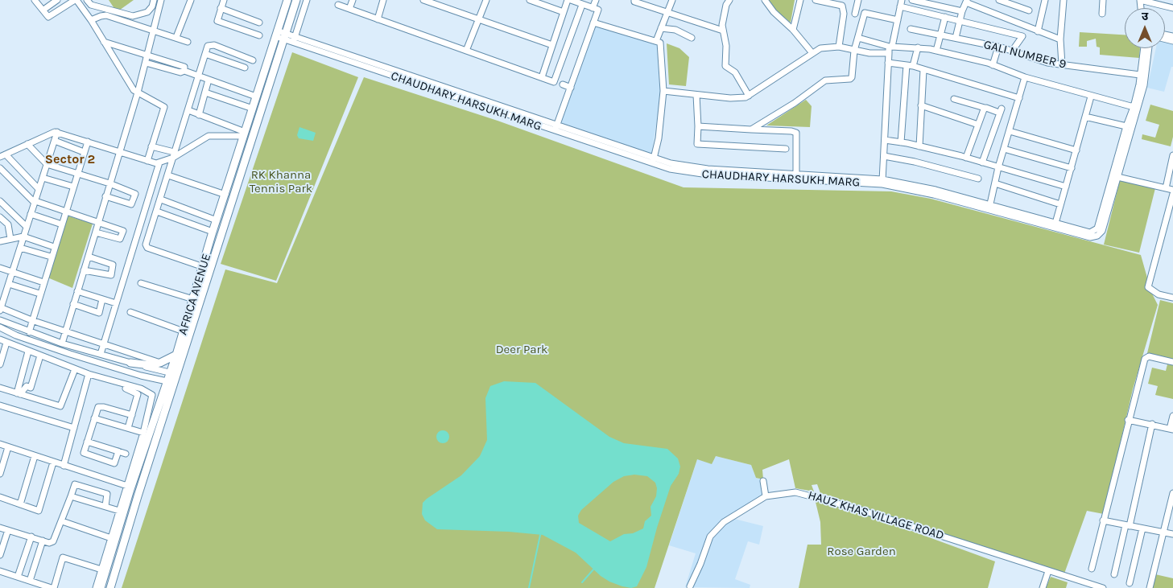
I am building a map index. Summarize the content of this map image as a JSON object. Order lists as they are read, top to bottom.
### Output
{
  "streets": {
    "main road": ["AFRICA AVENUE"],
    "street": ["GALI NUMBER 9", "CHAUDHARY HARSUKH MARG", "HAUZ KHAS VILLAGE ROAD"]
  },
  "crossings": [
    ["GALI NUMBER 9", "CHAUDHARY HARSUKH MARG"],
    ["CHAUDHARY HARSUKH MARG", "AFRICA AVENUE"]
  ],
  "districts": ["Sector 2"],
  "parks": ["RK Khanna Tennis Park", "Deer Park", "Rose Garden"],
  "north": "top"
}
